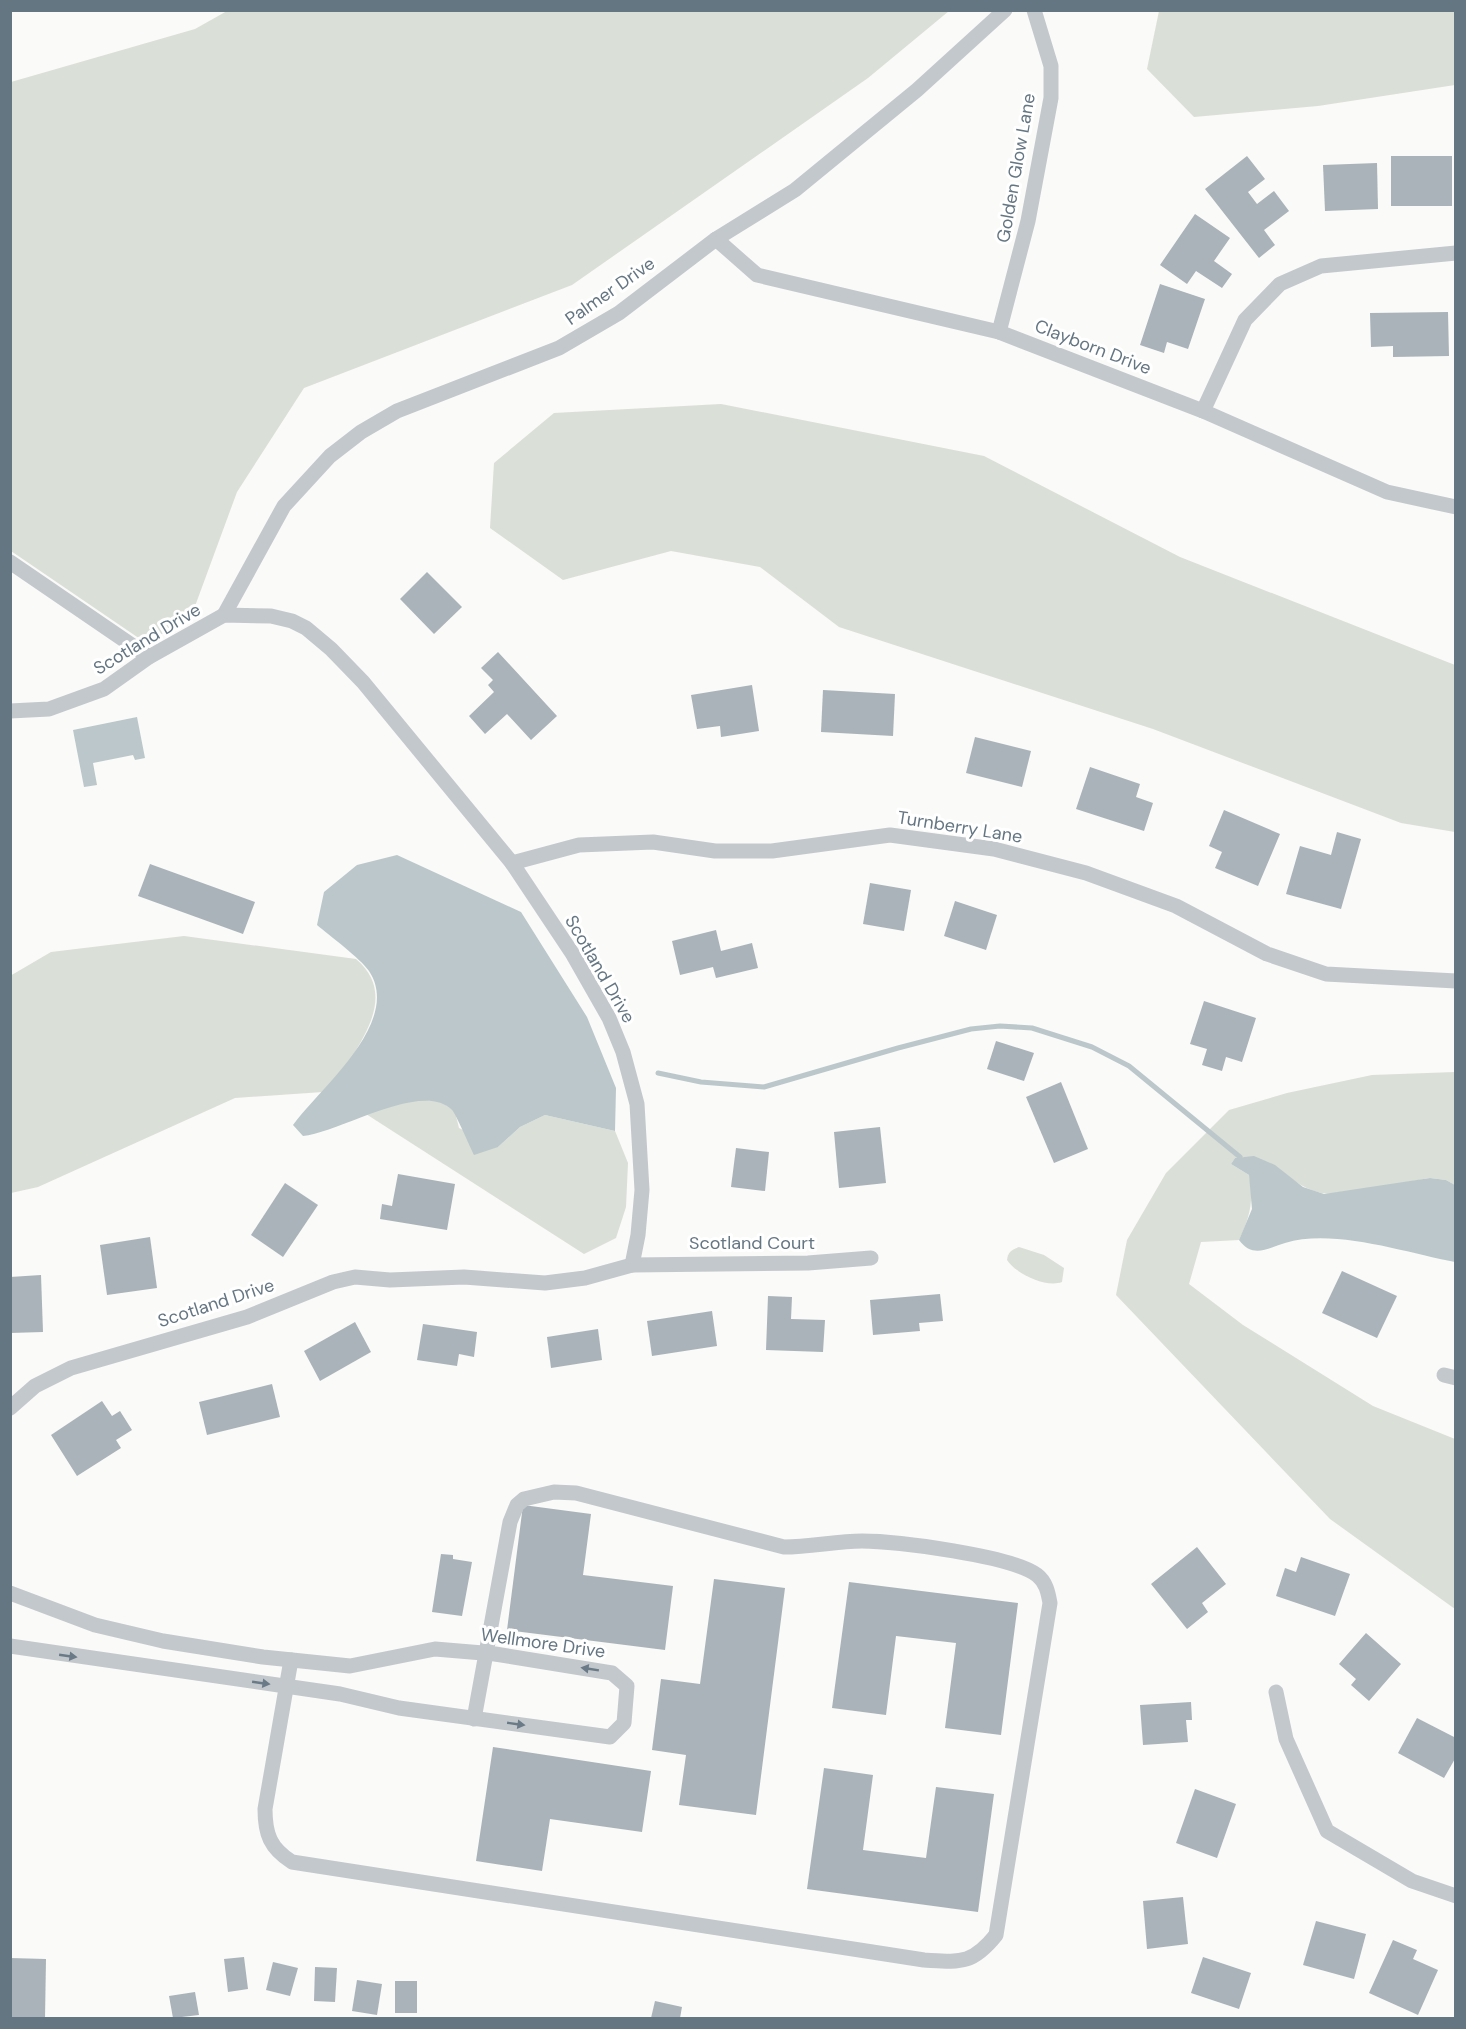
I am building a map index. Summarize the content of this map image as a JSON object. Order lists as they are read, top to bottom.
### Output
{
  "streets": {
    "street": [
      "Golden Glow Lane",
      "Palmer Drive",
      "Clayborn Drive",
      "Scotland Drive",
      "Turnberry Lane",
      "Scotland Court",
      "Wellmore Drive"
    ]
  },
  "crossings": [
    ["Golden Glow Lane", "Clayborn Drive"],
    ["Palmer Drive", "Clayborn Drive"],
    ["Palmer Drive", "Scotland Drive"],
    ["Scotland Drive", "Turnberry Lane"],
    ["Scotland Drive", "Scotland Court"]
  ]
}
